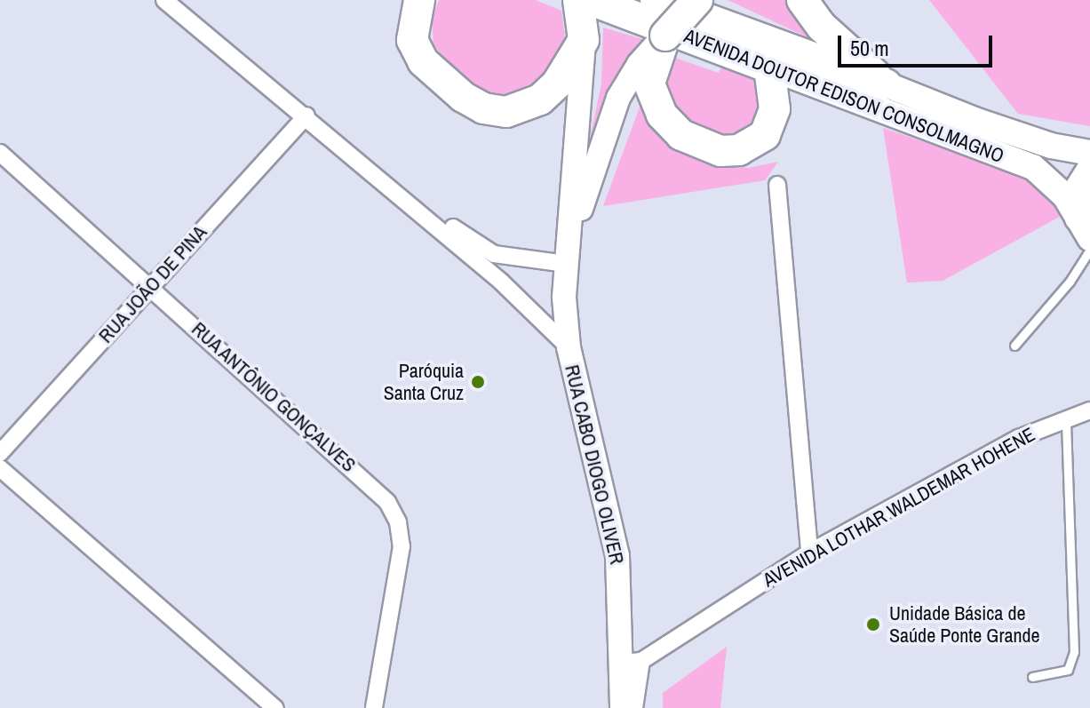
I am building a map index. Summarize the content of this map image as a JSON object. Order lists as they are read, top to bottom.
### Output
{
  "streets": {
    "highway": ["AVENIDA DOUTOR EDISON CONSOLMAGNO"],
    "main road": ["RUA CABO DIOGO OLIVER"],
    "street": ["RUA JOÃO DE PINA", "RUA ANTÔNIO GONÇALVES", "AVENIDA LOTHAR WALDEMAR HOHENE"]
  },
  "crossings": [
    ["RUA JOÃO DE PINA", "RUA ANTÔNIO GONÇALVES"],
    ["RUA CABO DIOGO OLIVER", "AVENIDA LOTHAR WALDEMAR HOHENE"]
  ],
  "places": ["Paróquia Santa Cruz", "Unidade Básica de Saúde Ponte Grande"],
  "scale_bar": "50 m"
}
